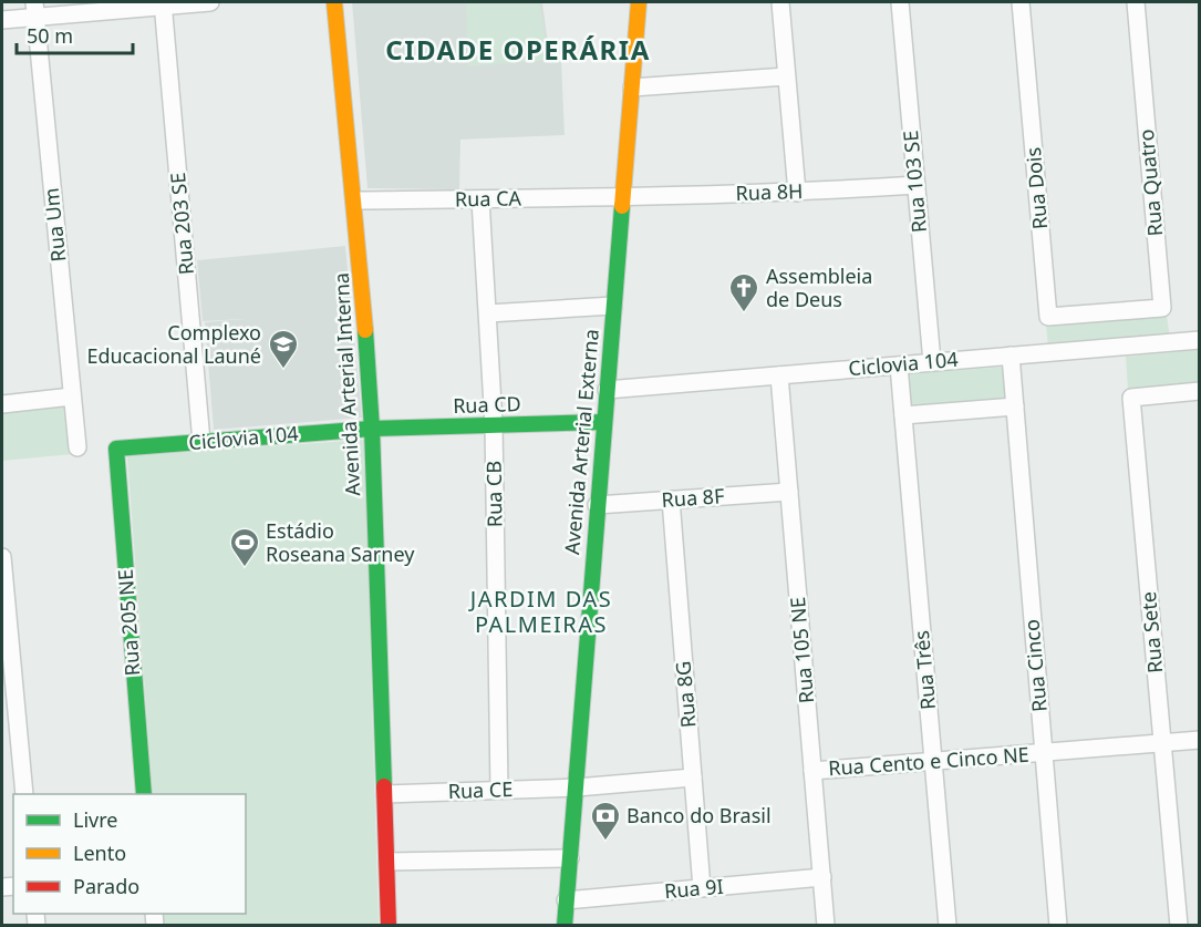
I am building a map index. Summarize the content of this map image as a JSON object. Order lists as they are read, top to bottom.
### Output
{
  "streets": {
    "main road": [
      "Ciclovia 104",
      "Avenida Arterial Interna",
      "Rua CD",
      "Avenida Arterial Externa",
      "Rua 205 NE"
    ],
    "street": [
      "Rua 103 SE",
      "Rua Quatro",
      "Rua Dois",
      "Rua 8H",
      "Rua CA",
      "Rua 203 SE",
      "Rua Um",
      "Rua CB",
      "Rua 8F",
      "Rua Sete",
      "Rua 105 NE",
      "Rua Cinco",
      "Rua Três",
      "Rua 8G",
      "Rua Cento e Cinco NE",
      "Rua CE",
      "Rua 9I"
    ]
  },
  "crossings": [
    ["Rua 103 SE", "Rua 8H"],
    ["Rua 103 SE", "Ciclovia 104"],
    ["Rua Quatro", "Rua Dois"],
    ["Rua 8H", "Rua CA"],
    ["Rua 8H", "Avenida Arterial Externa"],
    ["Rua CA", "Avenida Arterial Interna"],
    ["Rua CA", "Avenida Arterial Externa"],
    ["Rua CA", "Rua CB"],
    ["Rua 203 SE", "Ciclovia 104"],
    ["Ciclovia 104", "Avenida Arterial Interna"],
    ["Ciclovia 104", "Rua CD"],
    ["Ciclovia 104", "Avenida Arterial Externa"],
    ["Ciclovia 104", "Rua 205 NE"],
    ["Ciclovia 104", "Rua 105 NE"],
    ["Ciclovia 104", "Rua Cinco"],
    ["Ciclovia 104", "Rua Três"],
    ["Avenida Arterial Interna", "Rua CD"],
    ["Avenida Arterial Interna", "Rua CE"],
    ["Rua CD", "Avenida Arterial Externa"],
    ["Rua CD", "Rua CB"],
    ["Avenida Arterial Externa", "Rua 8F"],
    ["Avenida Arterial Externa", "Rua CE"],
    ["Avenida Arterial Externa", "Rua 9I"],
    ["Rua CB", "Rua CE"],
    ["Rua 8F", "Rua 105 NE"],
    ["Rua 8F", "Rua 8G"],
    ["Rua Sete", "Rua Cento e Cinco NE"],
    ["Rua 105 NE", "Rua Cento e Cinco NE"],
    ["Rua 105 NE", "Rua 9I"],
    ["Rua Cinco", "Rua Cento e Cinco NE"],
    ["Rua Três", "Rua Cento e Cinco NE"],
    ["Rua 8G", "Rua CE"],
    ["Rua 8G", "Rua 9I"]
  ],
  "districts": ["CIDADE OPERÁRIA", "JARDIM DAS PALMEIRAS"],
  "places": {
    "church": ["Assembleia de Deus"],
    "school or university": ["Complexo Educacional Launé"],
    "sports": ["Estádio Roseana Sarney"],
    "bank": ["Banco do Brasil"]
  },
  "legend": ["Livre", "Lento", "Parado"],
  "scale_bar": "50 m"
}
